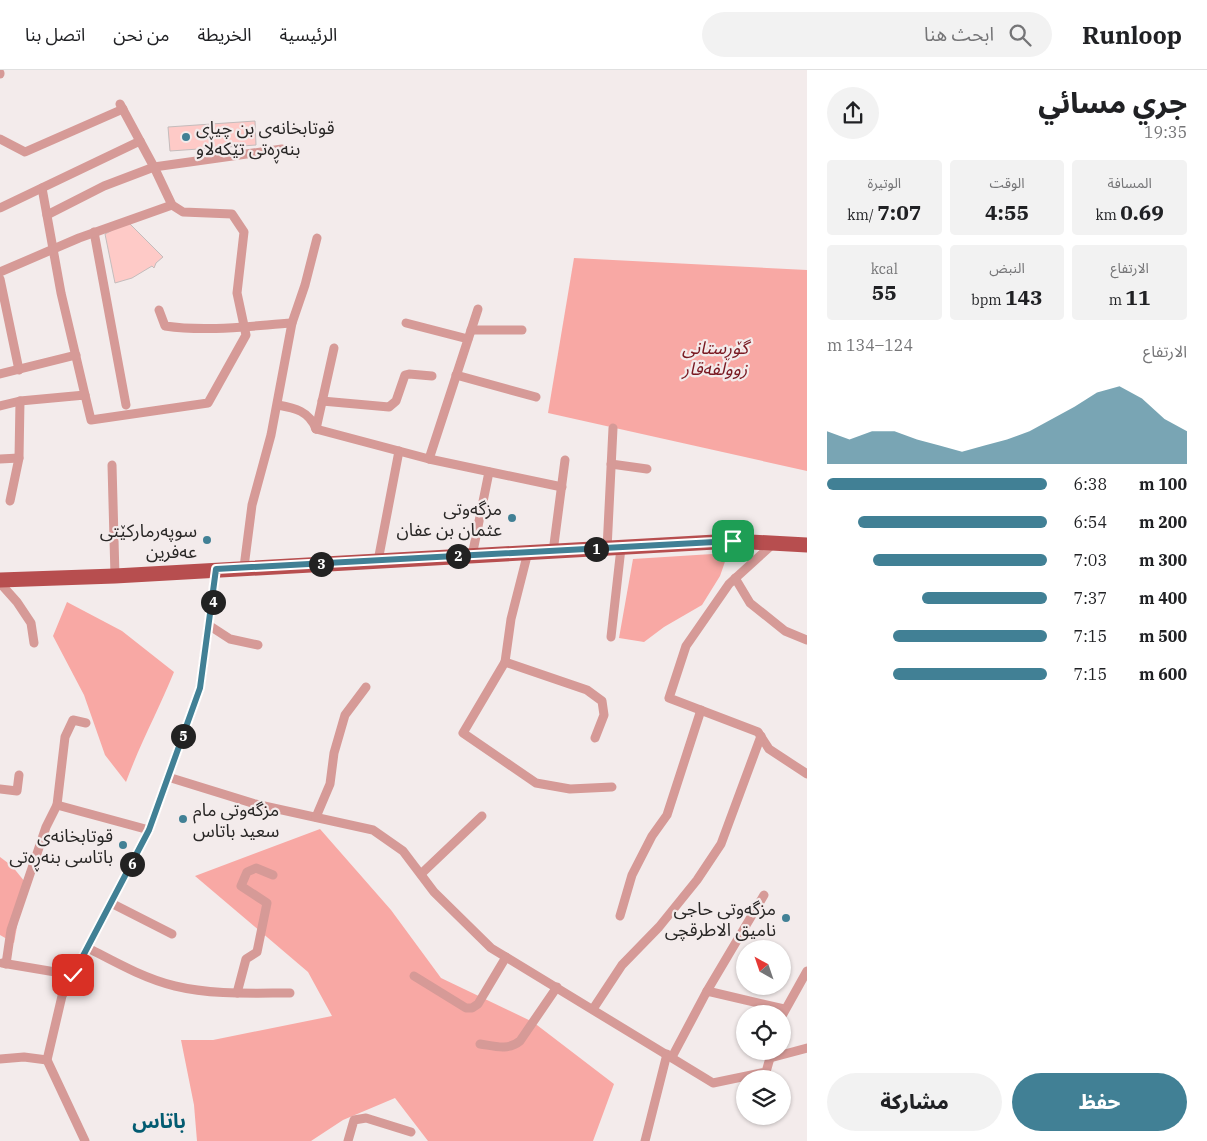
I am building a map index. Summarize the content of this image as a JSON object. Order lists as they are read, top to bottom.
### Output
{
  "districts": ["باتاس"],
  "parks": ["گۆڕستانی زوولفەقار"],
  "places": [
    "قوتابخانەی بن چیای بنەڕەتی تێکەڵاو",
    "مزگەوتی عثمان بن عفان",
    "سوپەرمارکێتی عەفرین",
    "مزگەوتی مام سعید باتاس",
    "قوتابخانەی باتاسی بنەڕەتی",
    "مزگەوتی حاجی نامیق الاطرقچی"
  ],
  "north": "top left",
  "page": {
    "header": "Runloop",
    "search": "ابحث هنا",
    "nav": [
      "الرئيسية",
      "الخريطة",
      "من نحن",
      "اتصل بنا"
    ],
    "heading": ["جري مسائي", "19:35"],
    "stats": [
      ["المسافة", "0.69 km"],
      ["الوقت", "4:55"],
      ["الوتيرة", "7:07 /km"],
      ["الارتفاع", "11 m"],
      ["النبض", "143 bpm"],
      ["kcal", "55"]
    ],
    "chart": ["الارتفاع", "124–134 m"],
    "list": [
      {
        "name": "100 m",
        "note": "6:38"
      },
      {
        "name": "200 m",
        "note": "6:54"
      },
      {
        "name": "300 m",
        "note": "7:03"
      },
      {
        "name": "400 m",
        "note": "7:37"
      },
      {
        "name": "500 m",
        "note": "7:15"
      },
      {
        "name": "600 m",
        "note": "7:15"
      }
    ],
    "pins": [
      "1",
      "2",
      "3",
      "4",
      "5",
      "6"
    ],
    "buttons": ["حفظ", "مشاركة"]
  }
}
